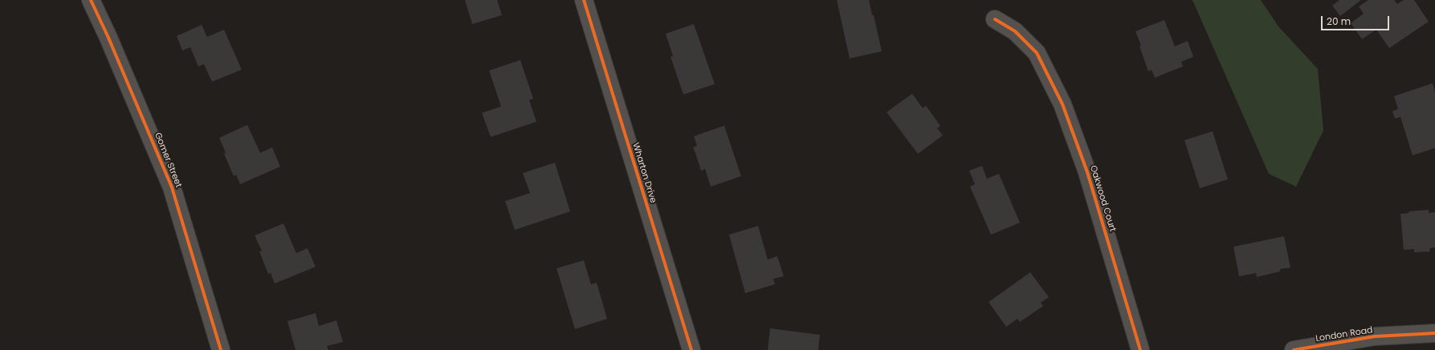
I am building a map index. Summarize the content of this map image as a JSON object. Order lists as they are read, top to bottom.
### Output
{
  "streets": {
    "street": [
      "Gomer Street",
      "Wharton Drive",
      "Oakwood Court",
      "London Road"
    ]
  },
  "scale_bar": "20 m"
}
